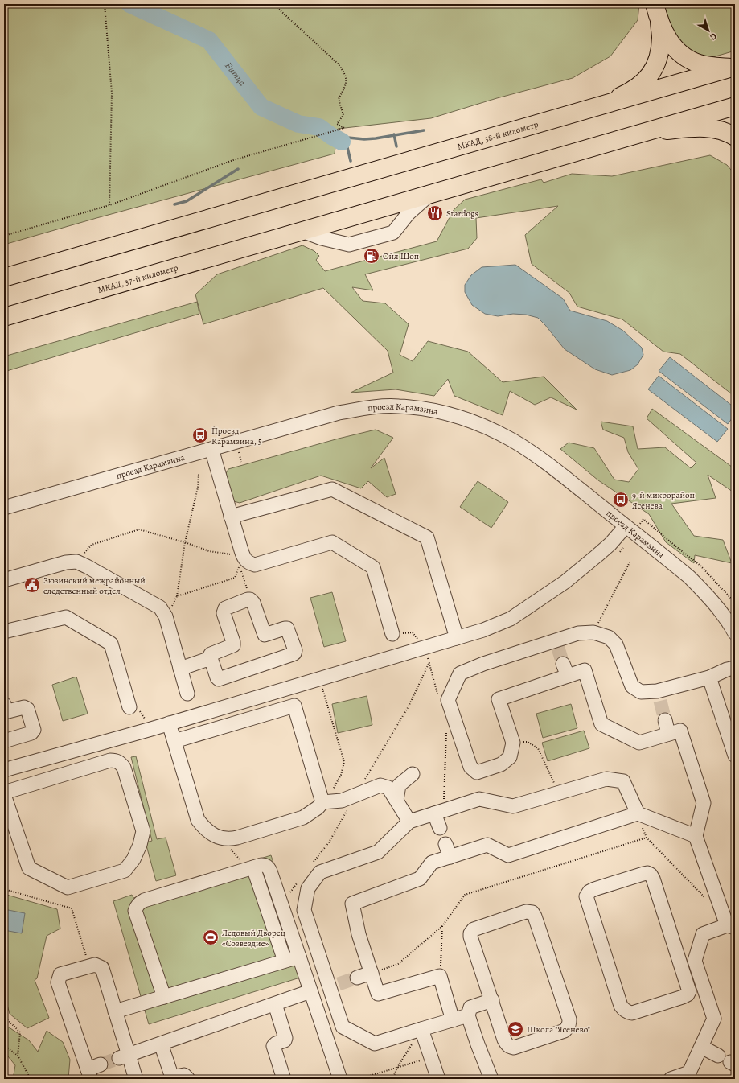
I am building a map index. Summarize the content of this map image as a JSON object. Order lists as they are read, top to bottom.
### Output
{
  "streets": {
    "main road": ["МКАД, 38-й километр", "МКАД, 37-й километр"],
    "street": ["проезд Карамзина"]
  },
  "water": ["Битца"],
  "places": {
    "restaurant": ["Stardogs"],
    "fuel station": ["Ойл Шоп"],
    "bus stop": ["Проезд Карамзина, 5", "9-й микрорайон Ясенева"],
    "public building": ["Зюзинский межрайонный следственный отдел"],
    "sports": ["Ледовый Дворец «Созвездие»"],
    "school or university": ["Школа \"Ясенево\""]
  },
  "north": "bottom right"
}
